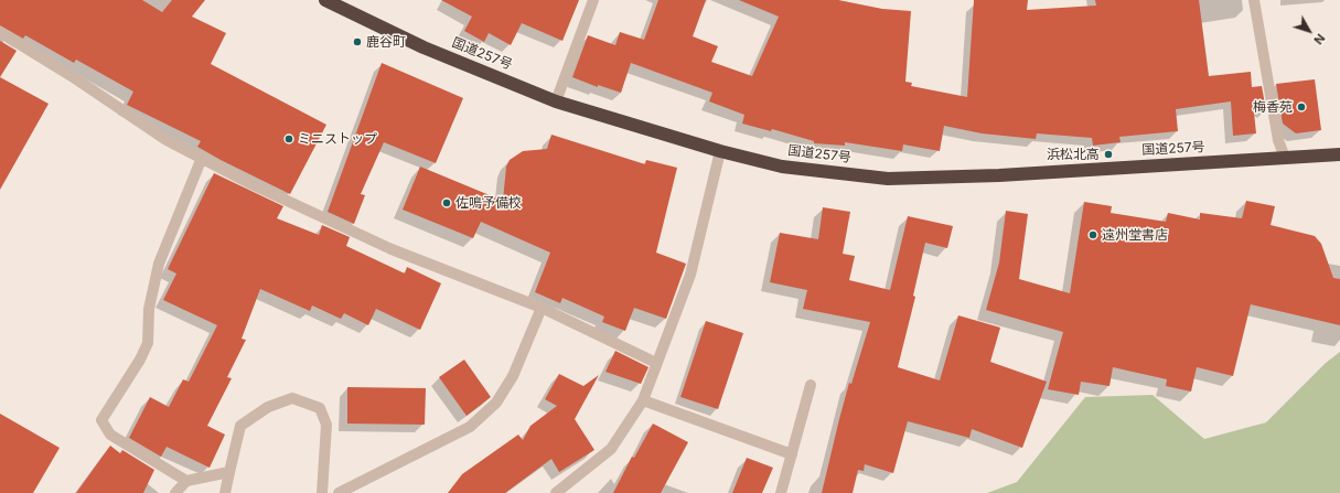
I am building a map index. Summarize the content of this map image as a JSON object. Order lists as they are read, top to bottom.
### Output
{
  "streets": {
    "highway": ["国道257号"]
  },
  "places": [
    "鹿谷町",
    "梅香苑",
    "ミニストップ",
    "浜松北高",
    "佐鳴予備校",
    "遠州堂書店"
  ],
  "north": "bottom right"
}
